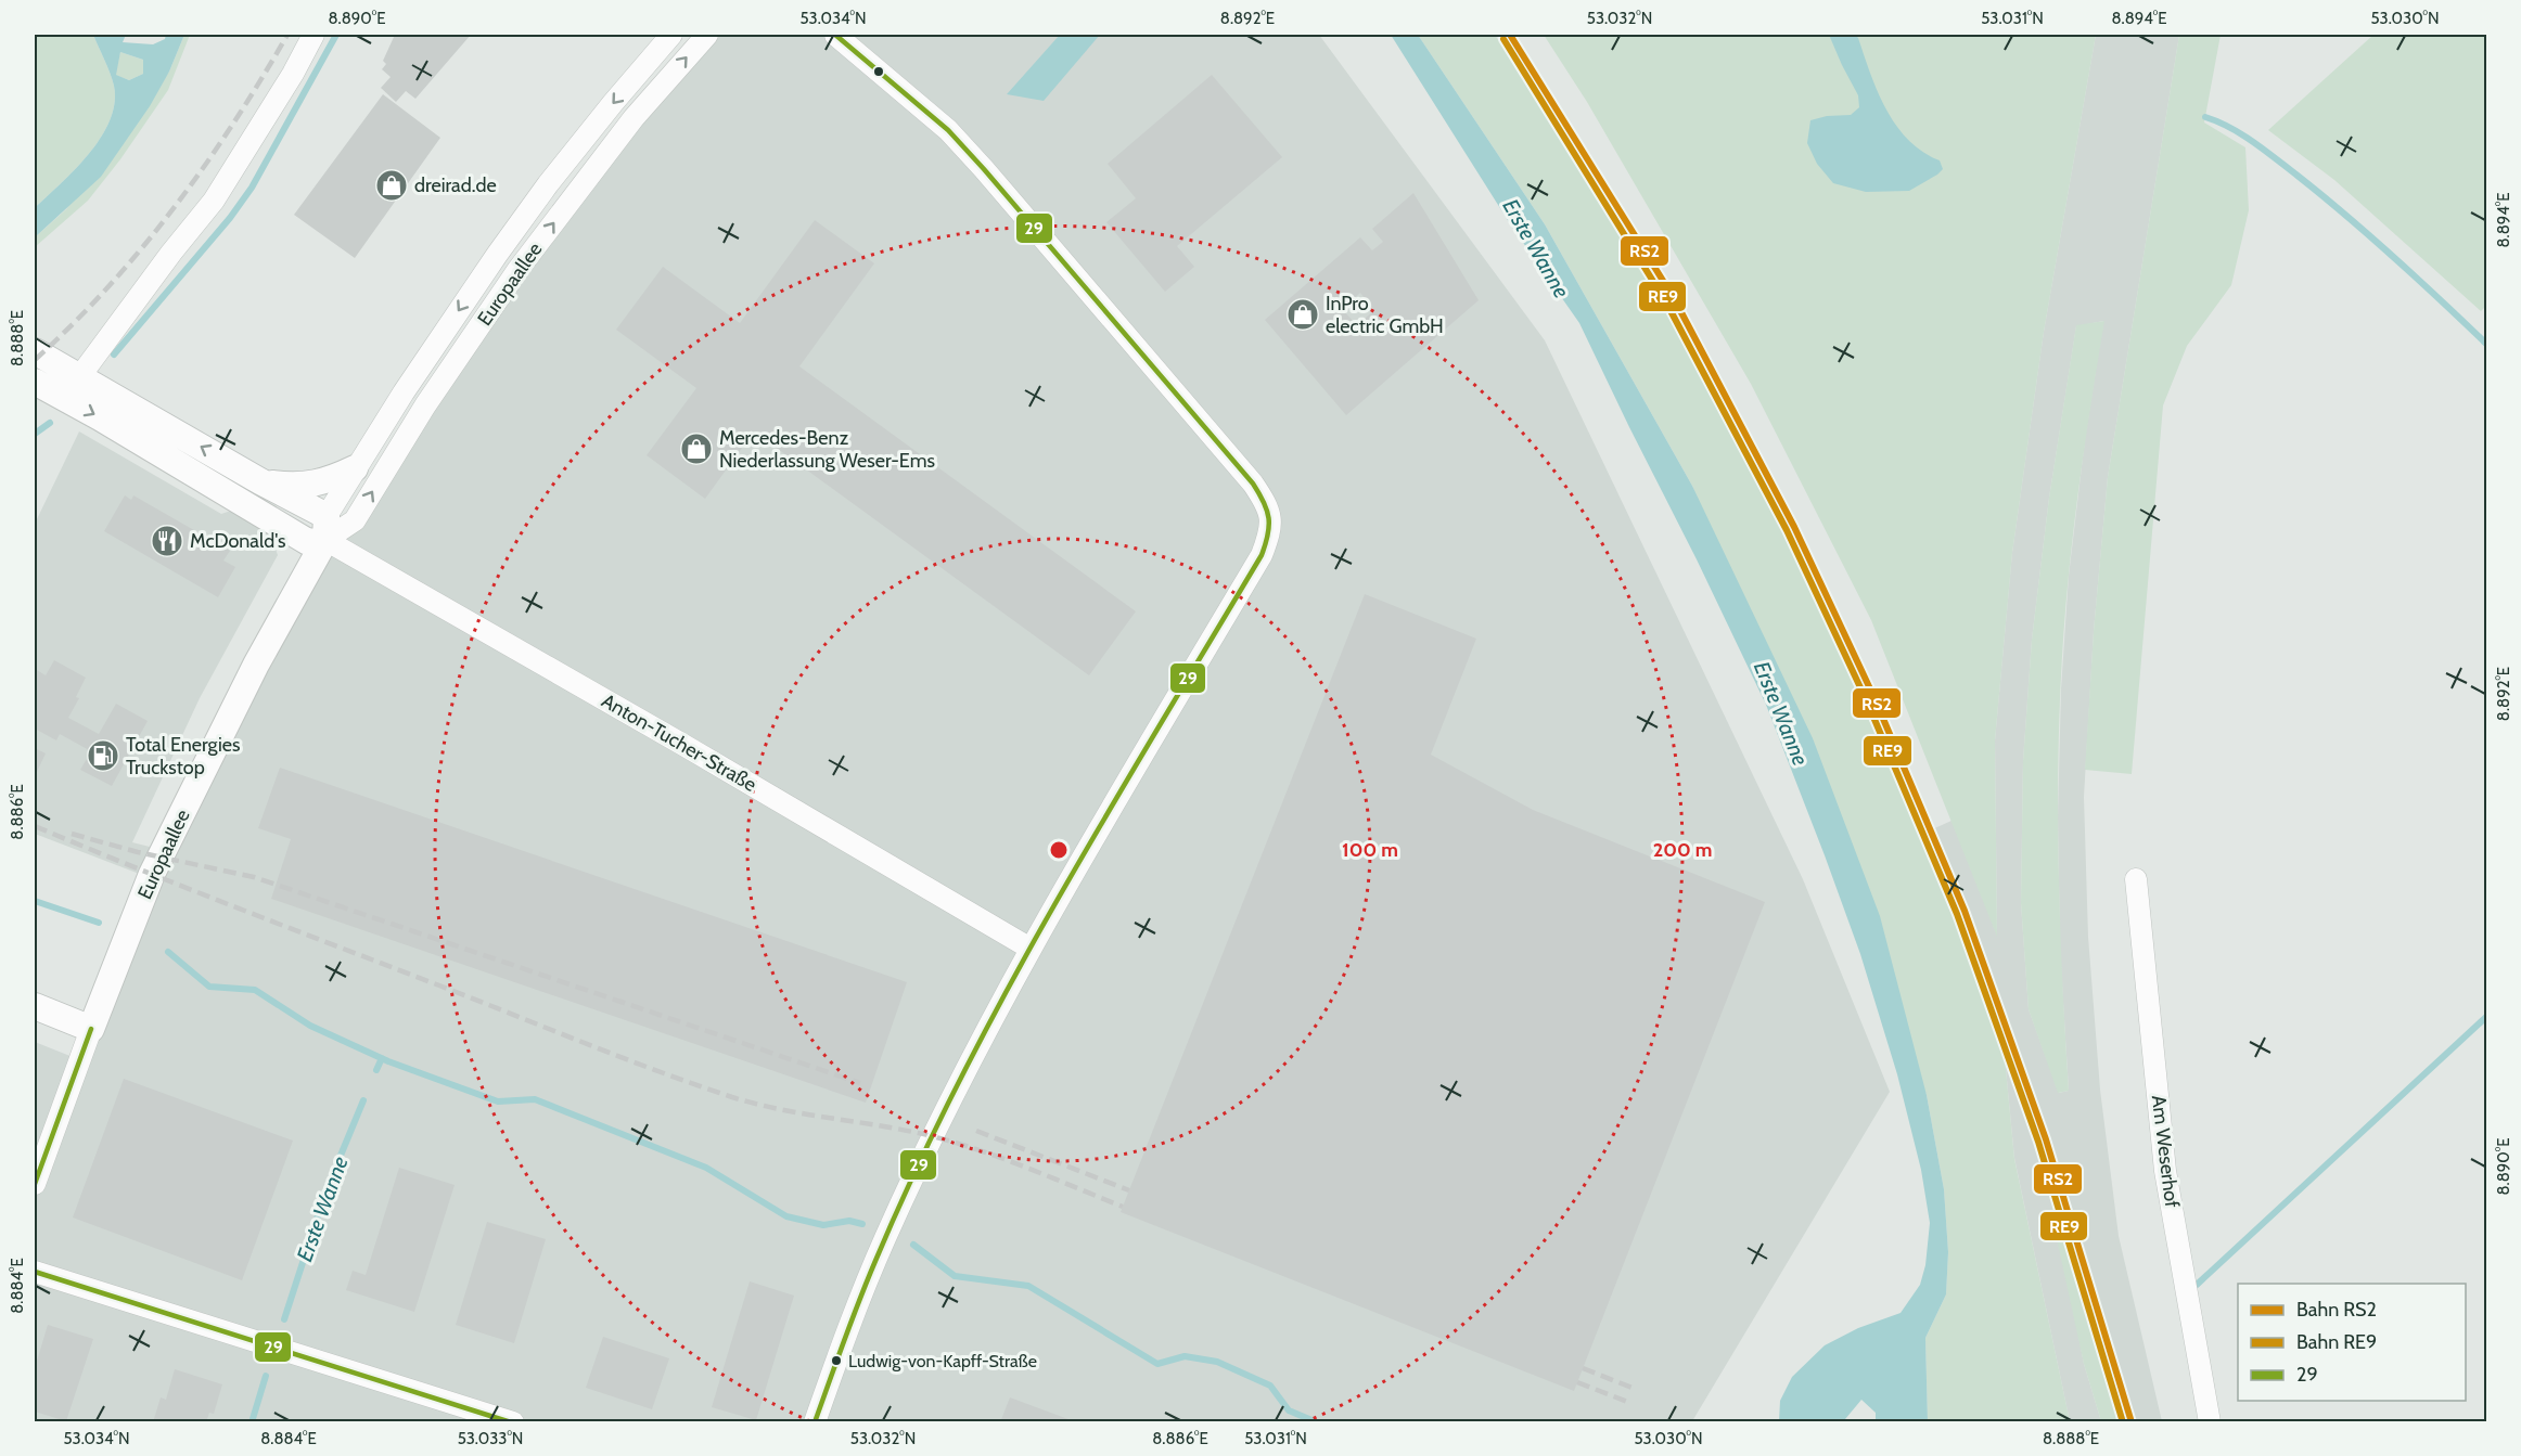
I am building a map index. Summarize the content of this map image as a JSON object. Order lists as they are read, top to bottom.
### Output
{
  "streets": {
    "street": ["Europaallee", "Anton-Tucher-Straße", "Am Weserhof"]
  },
  "crossings": [
    ["Europaallee", "Anton-Tucher-Straße"]
  ],
  "water": ["Erste Wanne"],
  "places": {
    "shop": ["dreirad.de", "InPro electric GmbH", "Mercedes-Benz Niederlassung Weser-Ems"],
    "restaurant": ["McDonald's"],
    "fuel station": ["Total Energies Truckstop"],
    "other": ["Ludwig-von-Kapff-Straße"]
  },
  "lines": ["rail line RS2", "transit line 29", "rail line RE9"],
  "legend": ["Bahn RS2", "Bahn RE9", "29"],
  "coordinates": [
    "8.890°E",
    "53.034°N",
    "8.892°E",
    "53.032°N",
    "53.031°N",
    "8.894°E",
    "53.030°N",
    "8.888°E",
    "8.886°E",
    "8.884°E",
    "53.033°N"
  ],
  "rings": ["100 m", "200 m"]
}
